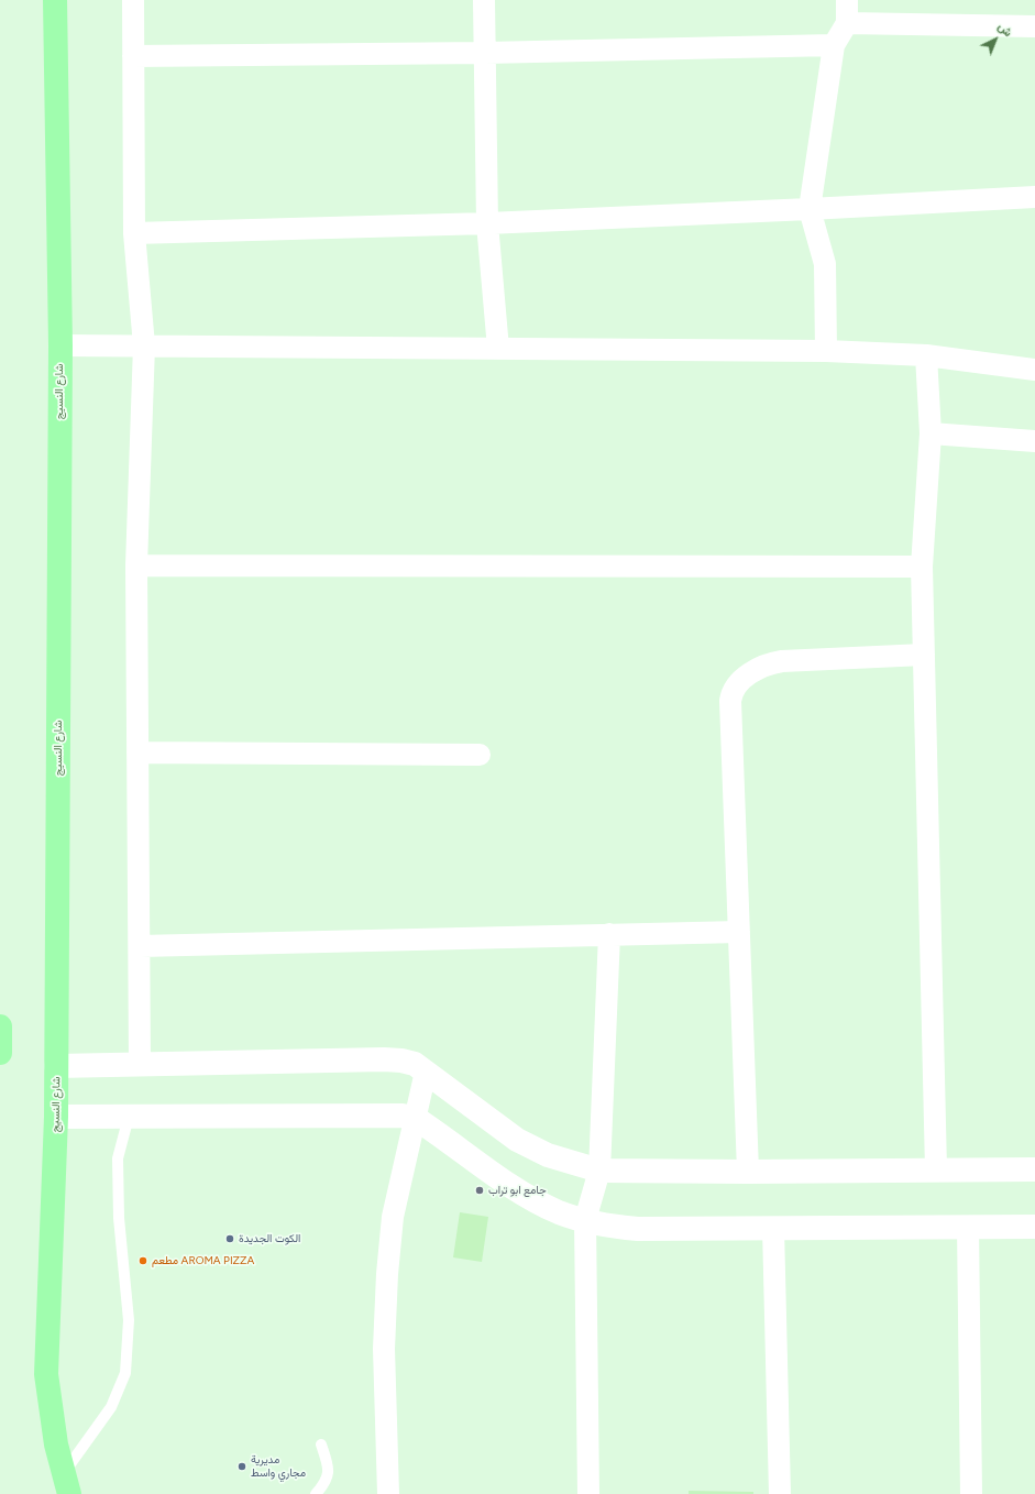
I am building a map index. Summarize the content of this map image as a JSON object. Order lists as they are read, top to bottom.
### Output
{
  "streets": {
    "main road": ["شارع النسيج"]
  },
  "places": [
    "جامع ابو تراب",
    "الكوت الجديدة",
    "مطعم AROMA PIZZA",
    "مديرية مجاري واسط"
  ],
  "north": "top right"
}
